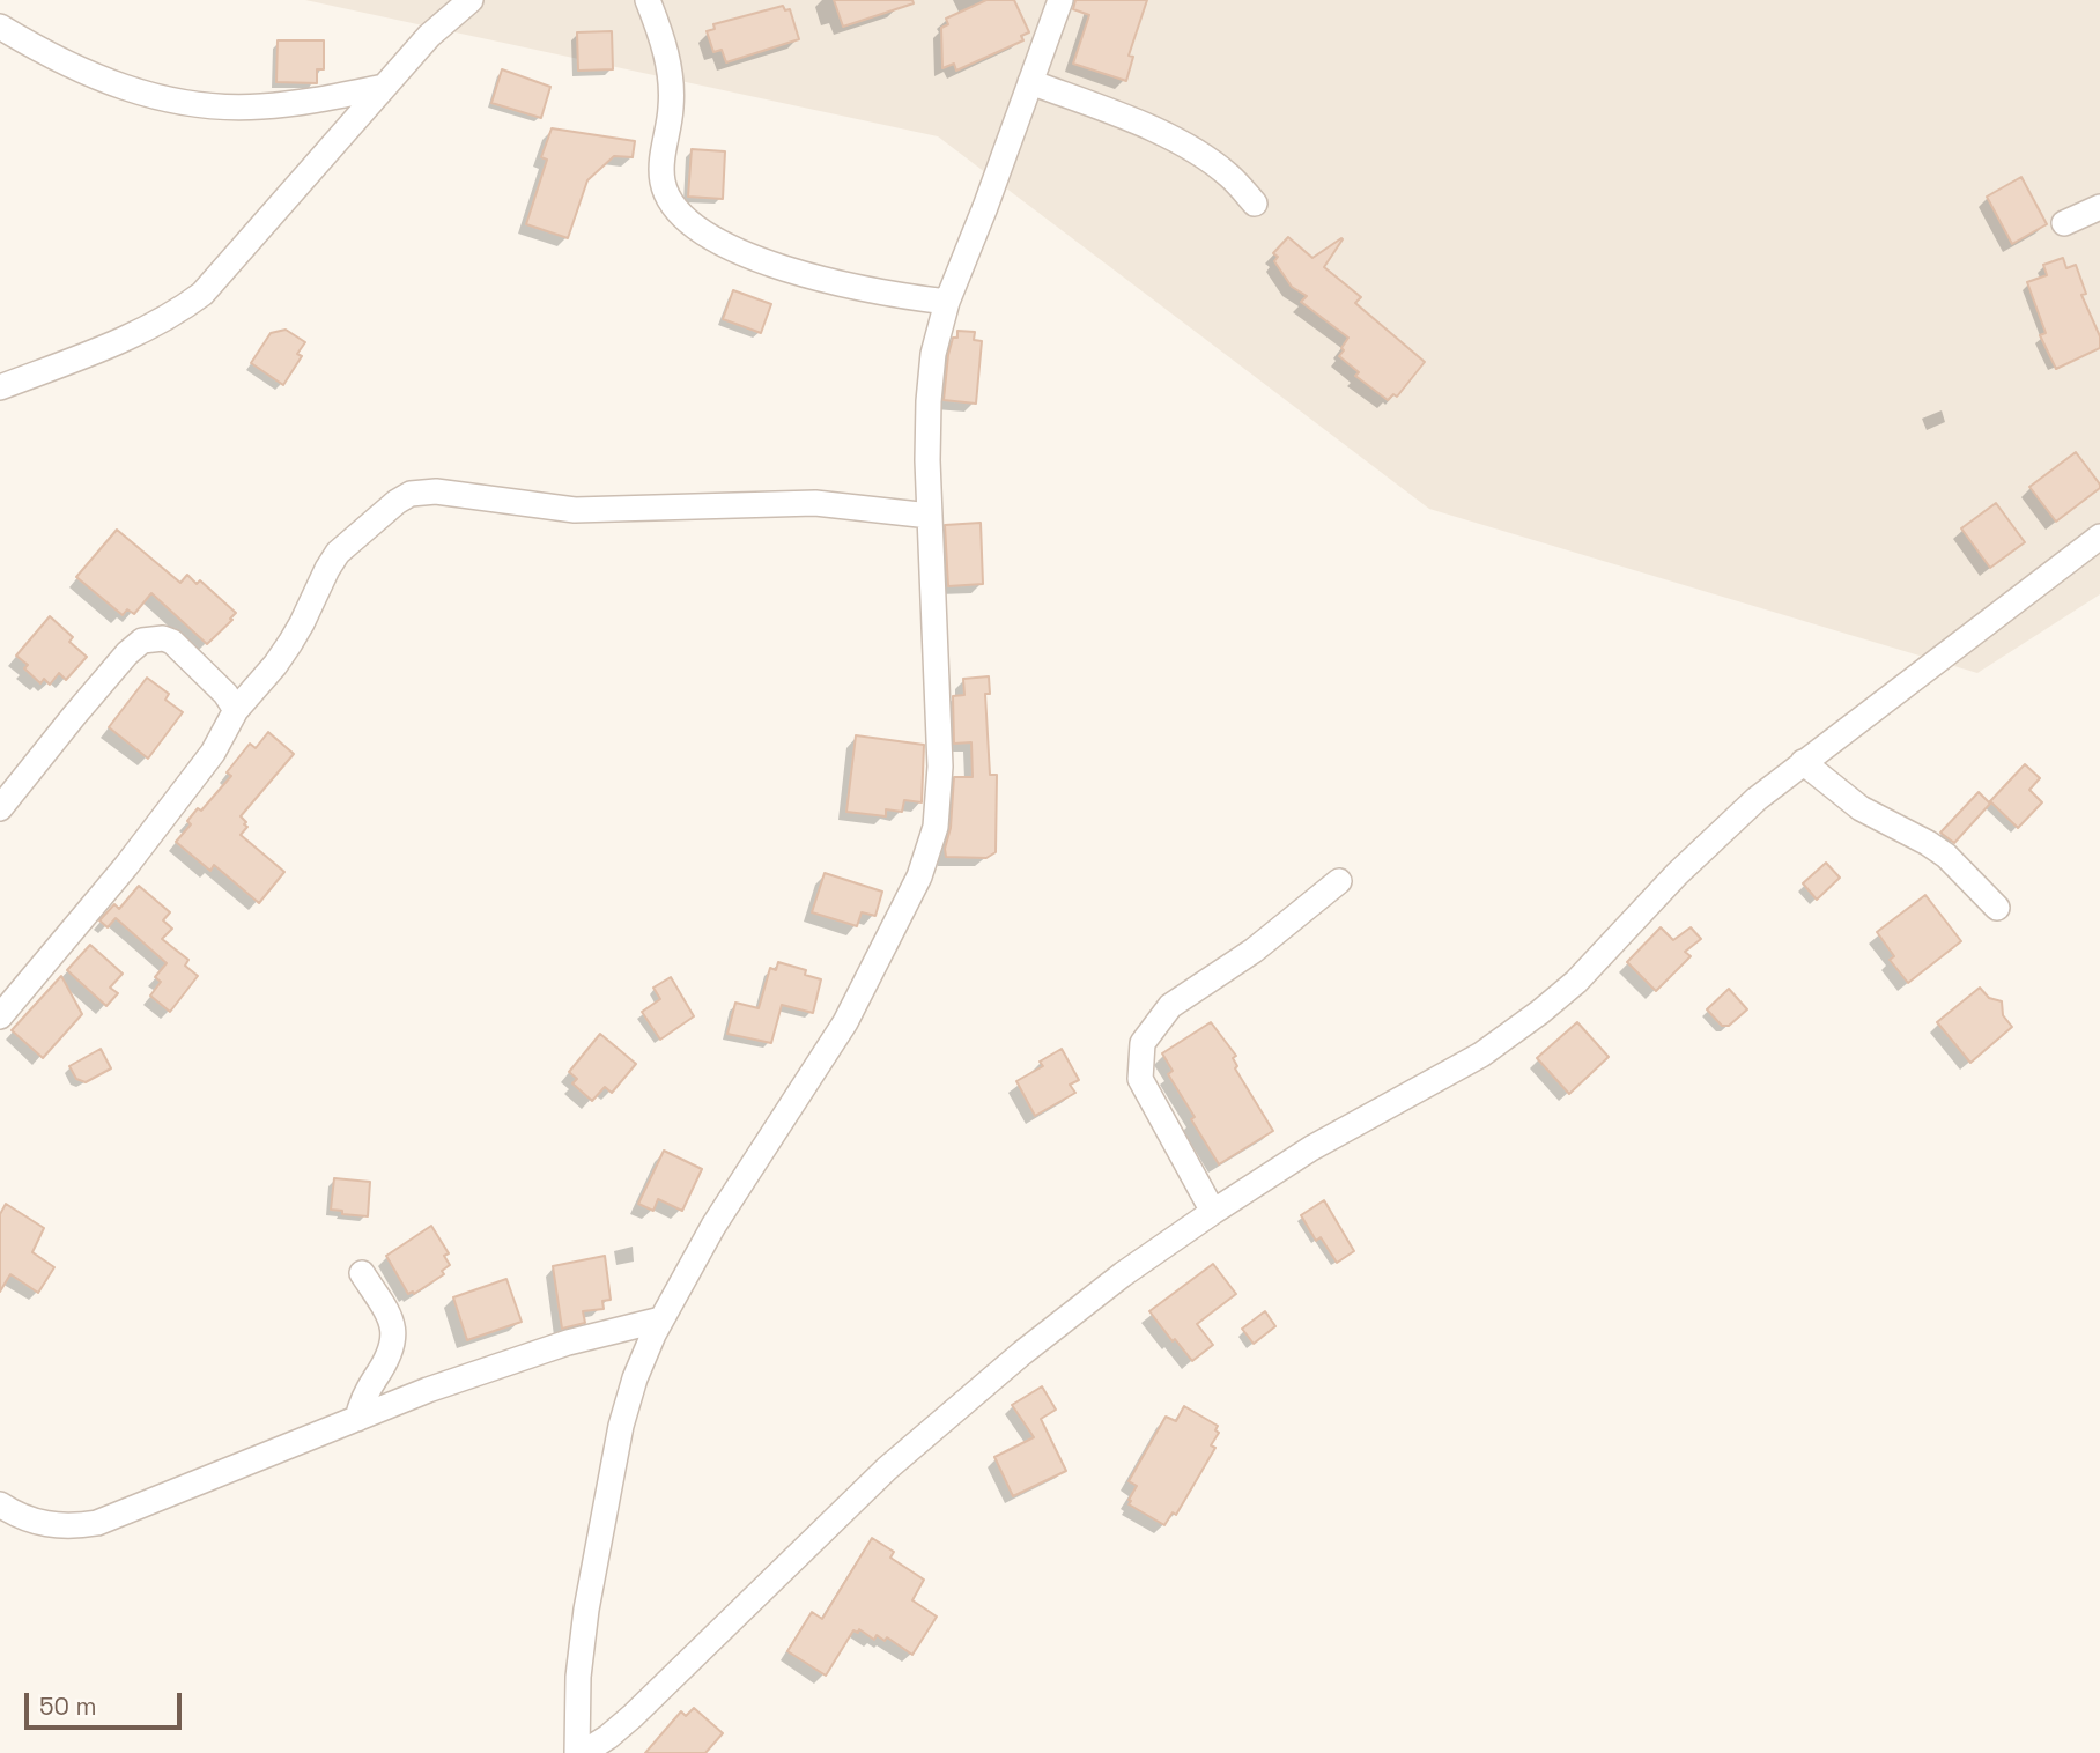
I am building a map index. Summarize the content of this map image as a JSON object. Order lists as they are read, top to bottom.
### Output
{
  "scale_bar": "50 m"
}
